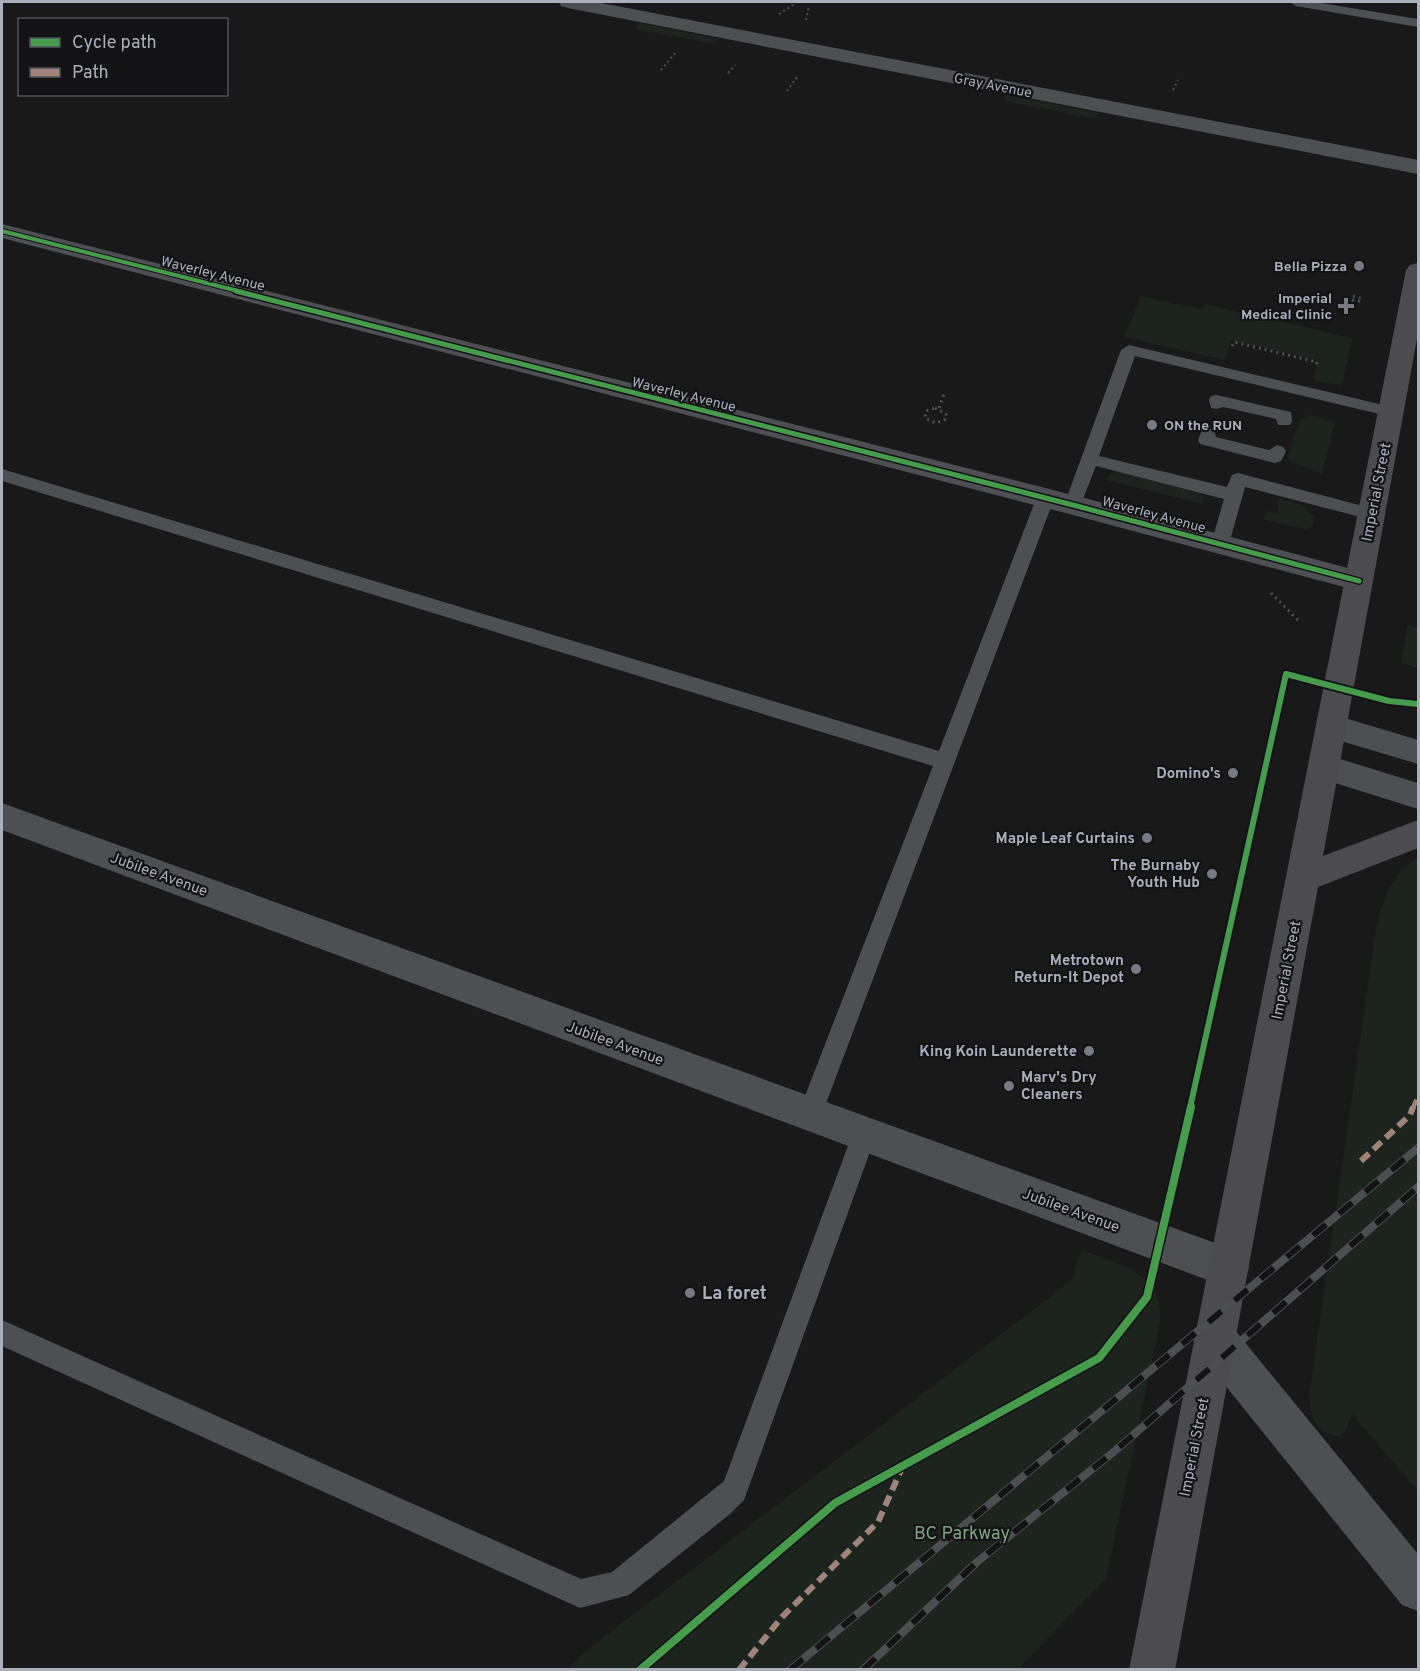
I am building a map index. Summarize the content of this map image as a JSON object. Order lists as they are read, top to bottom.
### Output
{
  "streets": {
    "main road": ["Imperial Street"],
    "street": ["Gray Avenue", "Waverley Avenue", "Jubilee Avenue"]
  },
  "crossings": [
    ["Waverley Avenue", "Imperial Street"],
    ["Imperial Street", "Jubilee Avenue"]
  ],
  "parks": ["BC Parkway"],
  "places": {
    "other": [
      "Bella Pizza",
      "ON the RUN",
      "Domino's",
      "Maple Leaf Curtains",
      "The Burnaby Youth Hub",
      "Metrotown Return-It Depot",
      "King Koin Launderette",
      "Marv's Dry Cleaners",
      "La foret"
    ],
    "health": ["Imperial Medical Clinic"]
  },
  "legend": ["Cycle path", "Path"]
}
